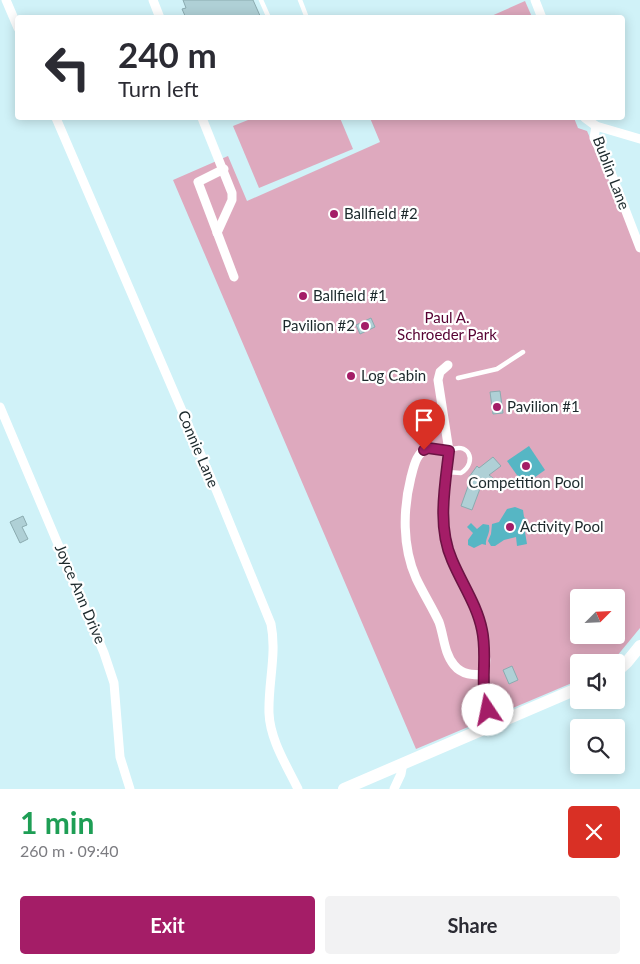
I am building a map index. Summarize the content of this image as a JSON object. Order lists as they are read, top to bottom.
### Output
{
  "streets": {
    "street": ["Bublin Lane", "Connie Lane", "Joyce Ann Drive"]
  },
  "parks": ["Paul A. Schroeder Park"],
  "places": [
    "Ballfield #2",
    "Ballfield #1",
    "Pavilion #2",
    "Log Cabin",
    "Pavilion #1",
    "Competition Pool",
    "Activity Pool"
  ],
  "north": "top right",
  "page": {
    "turn": ["240 m", "Turn left"],
    "heading": ["1 min", "260 m · 09:40"],
    "buttons": ["Exit", "Share"]
  }
}
